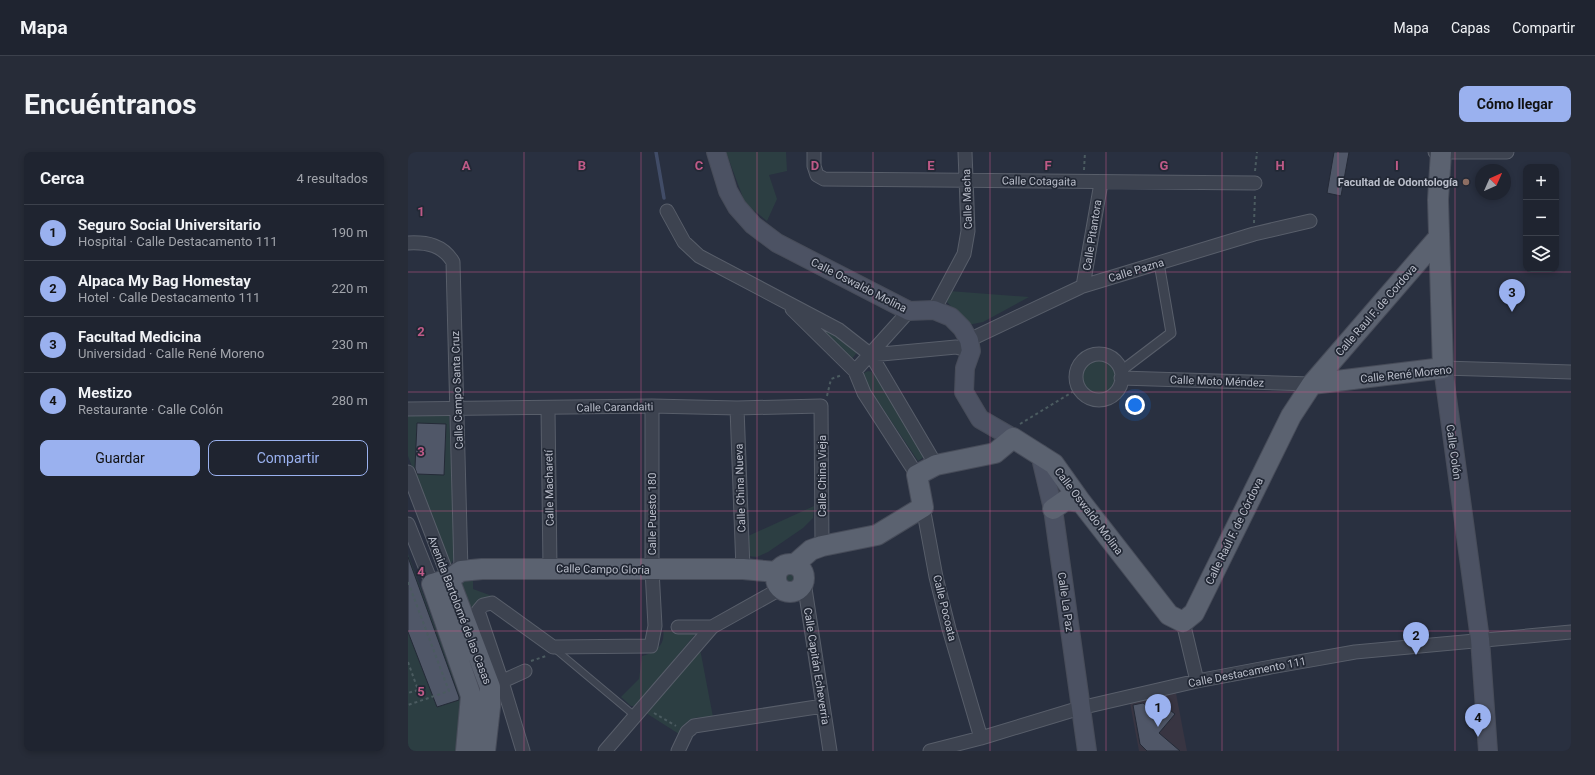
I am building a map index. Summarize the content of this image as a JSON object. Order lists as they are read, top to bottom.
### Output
{
  "streets": {
    "main road": [
      "Calle Oswaldo Molina",
      "Calle Raul F. de Cordova",
      "Calle René Moreno",
      "Calle Colón",
      "Calle Raúl F. de Córdova",
      "Calle Campo Gloria",
      "Calle La Paz",
      "Calle Pocoata",
      "Avenida Bartolomé de las Casas"
    ],
    "street": [
      "Calle Cotagaita",
      "Calle Macha",
      "Calle Pitantora",
      "Calle Pazna",
      "Calle Moto Méndez",
      "Calle Campo Santa Cruz",
      "Calle Carandaiti",
      "Calle China Vieja",
      "Calle Macharetí",
      "Calle China Nueva",
      "Calle Puesto 180",
      "Calle Capitán Echeverria",
      "Calle Destacamento 111"
    ]
  },
  "crossings": [
    ["Calle Cotagaita", "Calle Macha"],
    ["Calle Cotagaita", "Calle Pitantora"],
    ["Calle Macha", "Calle Oswaldo Molina"],
    ["Calle Pitantora", "Calle Pazna"],
    ["Calle Pazna", "Calle Oswaldo Molina"],
    ["Calle Oswaldo Molina", "Calle Raúl F. de Córdova"],
    ["Calle Oswaldo Molina", "Calle La Paz"],
    ["Calle Raul F. de Cordova", "Calle René Moreno"],
    ["Calle Raul F. de Cordova", "Calle Moto Méndez"],
    ["Calle Raul F. de Cordova", "Calle Colón"],
    ["Calle Raul F. de Cordova", "Calle Raúl F. de Córdova"],
    ["Calle René Moreno", "Calle Moto Méndez"],
    ["Calle René Moreno", "Calle Colón"],
    ["Calle René Moreno", "Calle Raúl F. de Córdova"],
    ["Calle Moto Méndez", "Calle Raúl F. de Córdova"],
    ["Calle Campo Santa Cruz", "Calle Carandaiti"],
    ["Calle Campo Santa Cruz", "Calle Campo Gloria"],
    ["Calle Campo Santa Cruz", "Avenida Bartolomé de las Casas"],
    ["Calle Carandaiti", "Calle China Vieja"],
    ["Calle Carandaiti", "Calle Macharetí"],
    ["Calle Carandaiti", "Calle China Nueva"],
    ["Calle Carandaiti", "Calle Puesto 180"],
    ["Calle Colón", "Calle Destacamento 111"],
    ["Calle Macharetí", "Calle Campo Gloria"],
    ["Calle China Nueva", "Calle Campo Gloria"],
    ["Calle Puesto 180", "Calle Campo Gloria"],
    ["Calle Campo Gloria", "Avenida Bartolomé de las Casas"],
    ["Calle Campo Gloria", "Calle Capitán Echeverria"],
    ["Calle La Paz", "Calle Destacamento 111"],
    ["Calle Pocoata", "Calle Destacamento 111"]
  ],
  "places": ["Facultad de Odontología"],
  "north": "top right",
  "page": {
    "header": "Mapa",
    "nav": ["Mapa", "Capas", "Compartir"],
    "buttons": [
      "Cómo llegar",
      ["Guardar", "Compartir"]
    ],
    "title": "Encuéntranos",
    "heading": ["Cerca", "4 resultados"],
    "map_buttons": ["+", "−"],
    "list": [
      {
        "mark": "1",
        "name": "Seguro Social Universitario",
        "note": "Hospital · Calle Destacamento 111",
        "value": "190 m"
      },
      {
        "mark": "2",
        "name": "Alpaca My Bag Homestay",
        "note": "Hotel · Calle Destacamento 111",
        "value": "220 m"
      },
      {
        "mark": "3",
        "name": "Facultad Medicina",
        "note": "Universidad · Calle René Moreno",
        "value": "230 m"
      },
      {
        "mark": "4",
        "name": "Mestizo",
        "note": "Restaurante · Calle Colón",
        "value": "280 m"
      }
    ],
    "pins": [
      "3",
      "2",
      "1",
      "4"
    ]
  },
  "grid": {
    "columns": [
      "A",
      "B",
      "C",
      "D",
      "E",
      "F",
      "G",
      "H",
      "I"
    ],
    "rows": [
      "1",
      "2",
      "3",
      "4",
      "5"
    ]
  }
}
